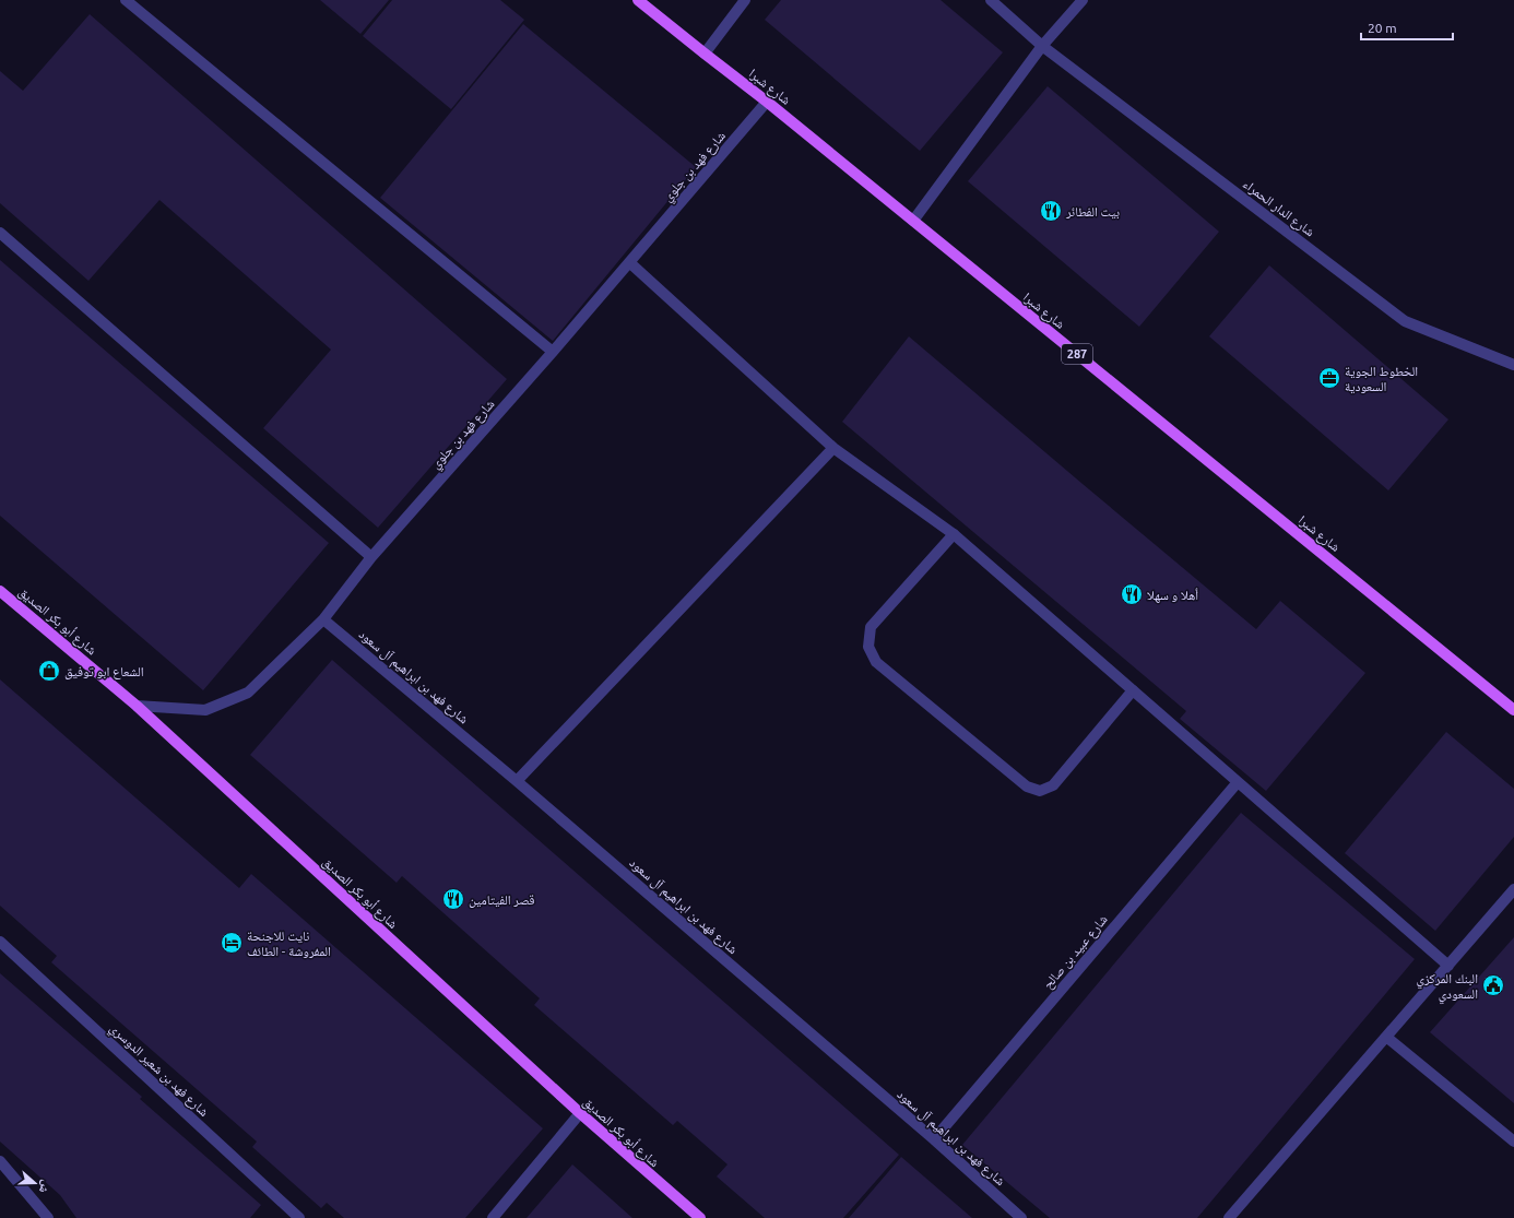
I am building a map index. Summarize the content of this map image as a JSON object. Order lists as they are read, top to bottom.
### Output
{
  "streets": {
    "main road": ["شارع شبرا", "287", "شارع أبو بكر الصديق"],
    "street": [
      "شارع فهد بن جلوي",
      "شارع الدار الحمراء",
      "شارع فهد بن ابراهيم آل سعود",
      "شارع عبيد بن صالح",
      "شارع فهد بن شعير الدوسري"
    ]
  },
  "crossings": [
    ["شارع شبرا", "شارع فهد بن جلوي"],
    ["شارع فهد بن جلوي", "شارع أبو بكر الصديق"],
    ["شارع فهد بن جلوي", "شارع فهد بن ابراهيم آل سعود"],
    ["شارع فهد بن ابراهيم آل سعود", "شارع عبيد بن صالح"]
  ],
  "places": {
    "restaurant": ["بيت الفطائر", "أهلا و سهلا", "قصر الفيتامين"],
    "office": ["الخطوط الجوية السعودية"],
    "shop": ["الشعاع ابو توفيق"],
    "hotel": ["نايت للاجنحة المفروشة - الطائف"],
    "public building": ["البنك المركزي السعودي"]
  },
  "scale_bar": "20 m",
  "north": "right"
}
